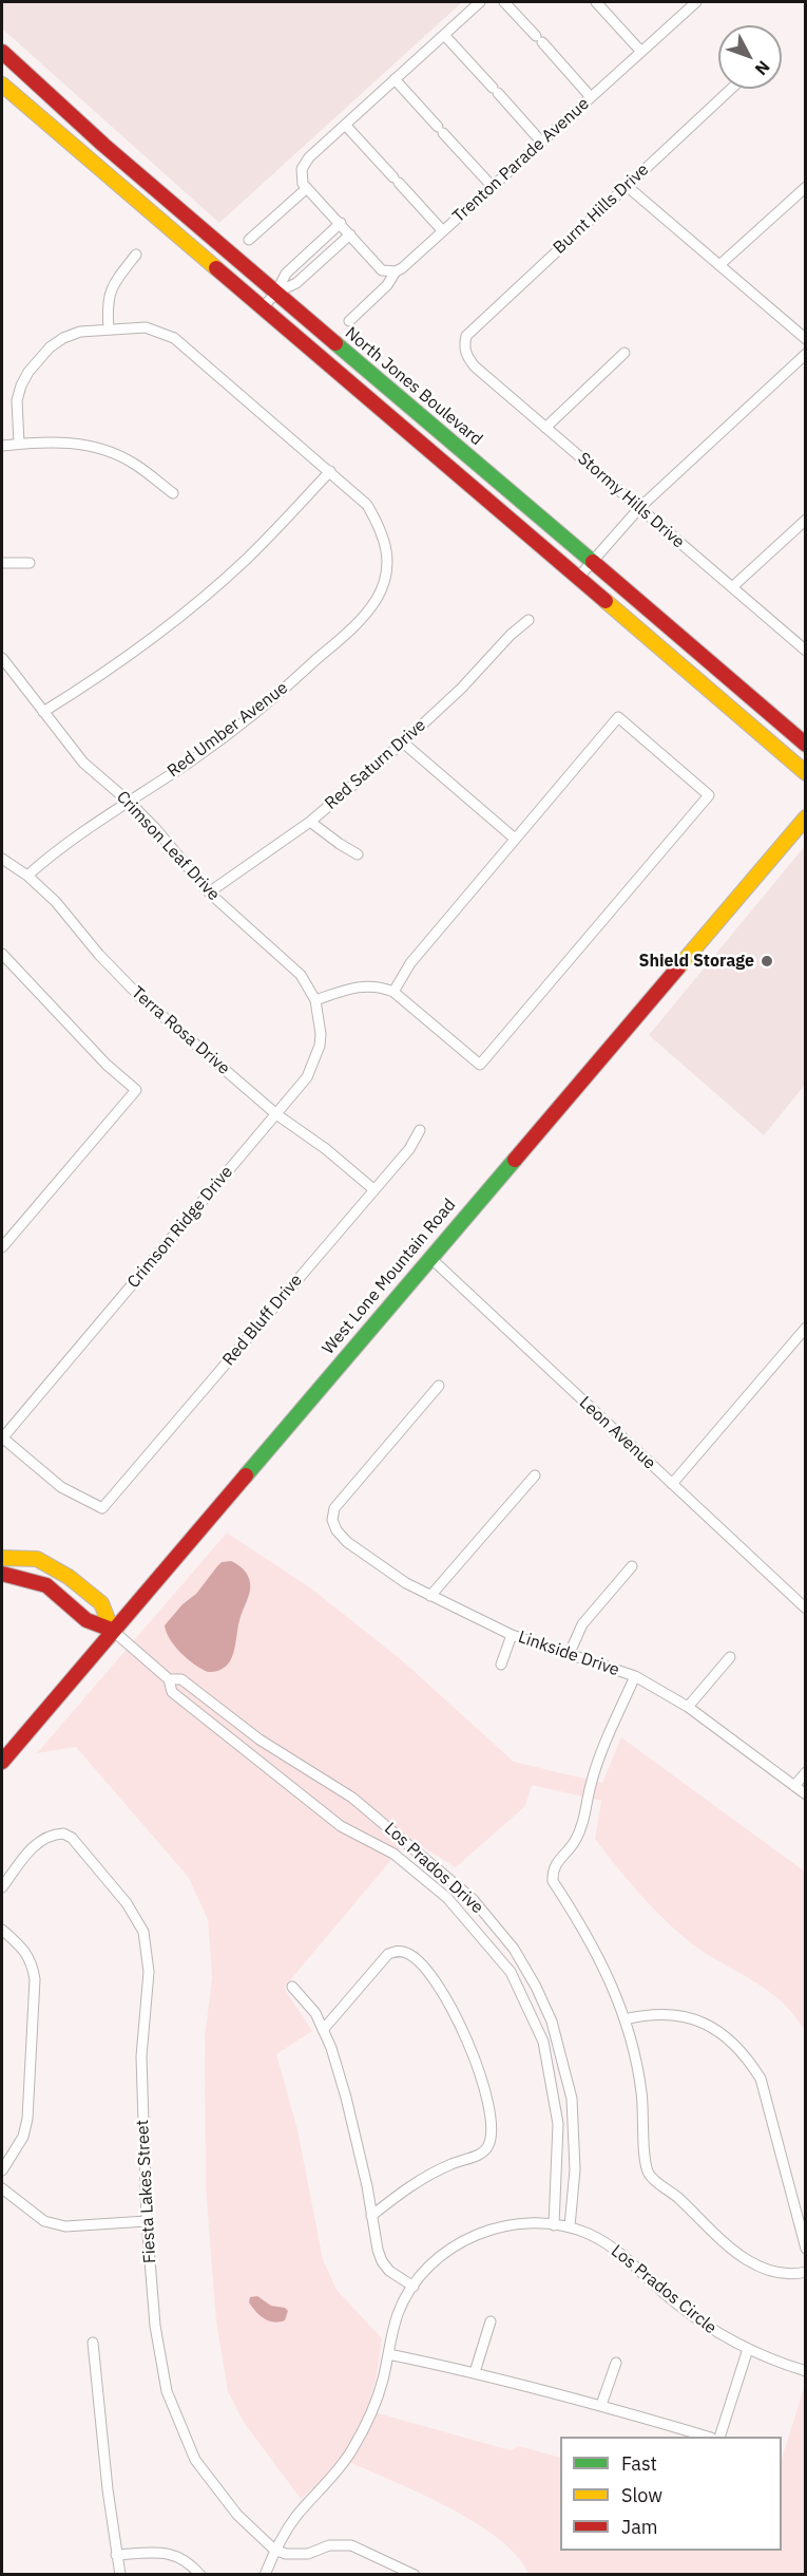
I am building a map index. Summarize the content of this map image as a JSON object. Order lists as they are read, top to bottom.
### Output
{
  "streets": {
    "main road": ["North Jones Boulevard", "West Lone Mountain Road"],
    "street": [
      "Trenton Parade Avenue",
      "Burnt Hills Drive",
      "Stormy Hills Drive",
      "Red Umber Avenue",
      "Red Saturn Drive",
      "Crimson Leaf Drive",
      "Terra Rosa Drive",
      "Crimson Ridge Drive",
      "Red Bluff Drive",
      "Leon Avenue",
      "Linkside Drive",
      "Los Prados Drive",
      "Fiesta Lakes Street",
      "Los Prados Circle"
    ]
  },
  "crossings": [
    ["Burnt Hills Drive", "Stormy Hills Drive"],
    ["Red Umber Avenue", "Crimson Leaf Drive"],
    ["Red Umber Avenue", "Terra Rosa Drive"],
    ["Red Saturn Drive", "Crimson Leaf Drive"],
    ["Crimson Leaf Drive", "Crimson Ridge Drive"],
    ["Terra Rosa Drive", "Crimson Ridge Drive"],
    ["Terra Rosa Drive", "Red Bluff Drive"],
    ["Crimson Ridge Drive", "Red Bluff Drive"],
    ["West Lone Mountain Road", "Leon Avenue"],
    ["West Lone Mountain Road", "Los Prados Drive"],
    ["Los Prados Drive", "Los Prados Circle"],
    ["Fiesta Lakes Street", "Los Prados Circle"]
  ],
  "places": ["Shield Storage"],
  "legend": ["Fast", "Slow", "Jam"],
  "north": "bottom right"
}
